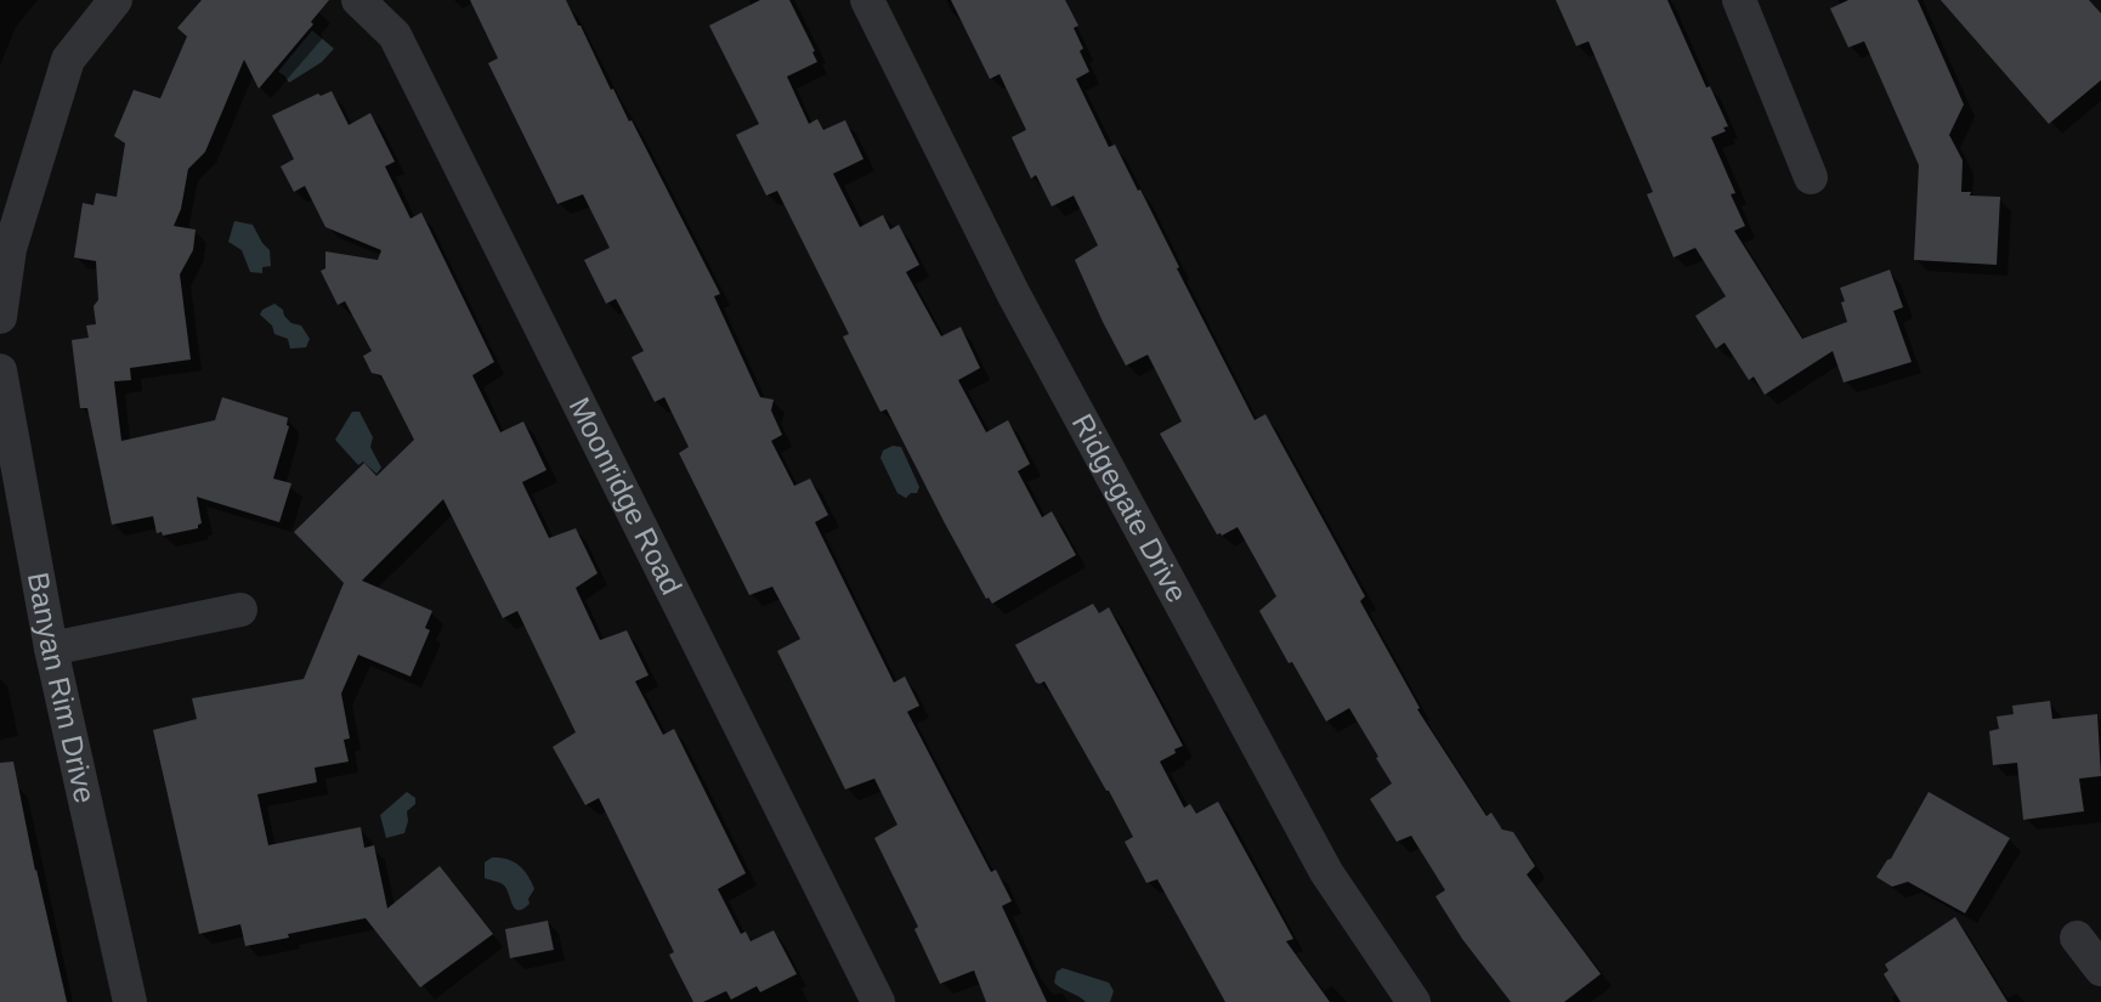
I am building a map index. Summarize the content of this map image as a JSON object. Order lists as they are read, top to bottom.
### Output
{
  "streets": {
    "street": ["Moonridge Road", "Ridgegate Drive", "Banyan Rim Drive"]
  }
}
